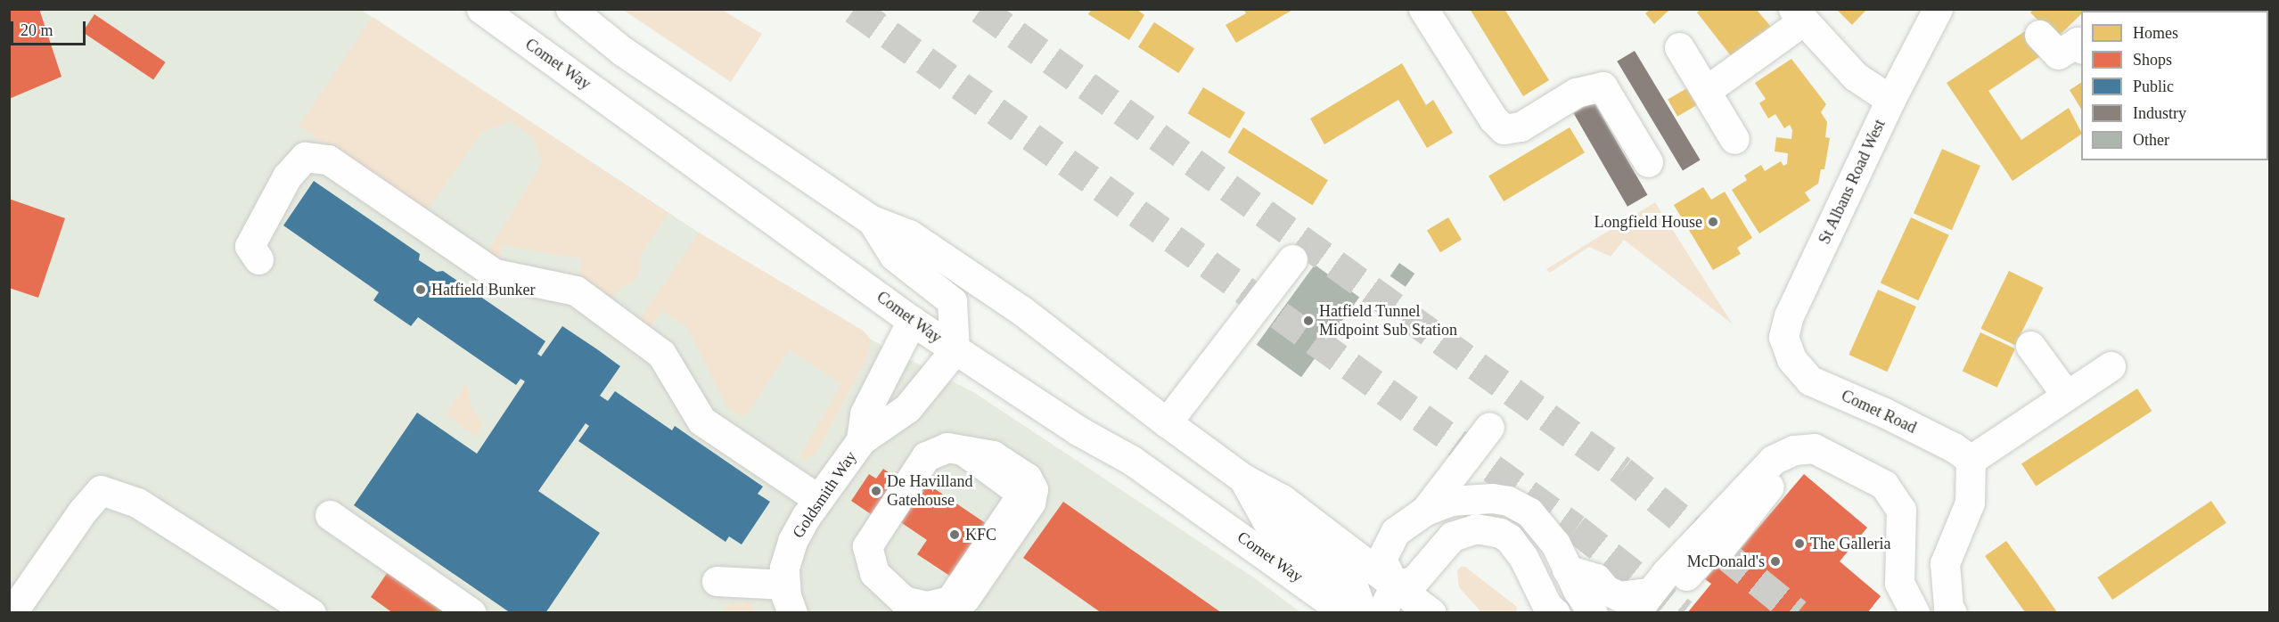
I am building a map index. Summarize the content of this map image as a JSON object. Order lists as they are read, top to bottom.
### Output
{
  "streets": {
    "main road": [
      "Comet Way",
      "St Albans Road West",
      "Comet Road",
      "Goldsmith Way"
    ]
  },
  "crossings": [
    ["Comet Way", "Goldsmith Way"],
    ["St Albans Road West", "Comet Road"]
  ],
  "places": [
    "Longfield House",
    "Hatfield Bunker",
    "Hatfield Tunnel Midpoint Sub Station",
    "De Havilland Gatehouse",
    "KFC",
    "The Galleria",
    "McDonald's"
  ],
  "legend": [
    "Homes",
    "Shops",
    "Public",
    "Industry",
    "Other"
  ],
  "scale_bar": "20 m"
}
